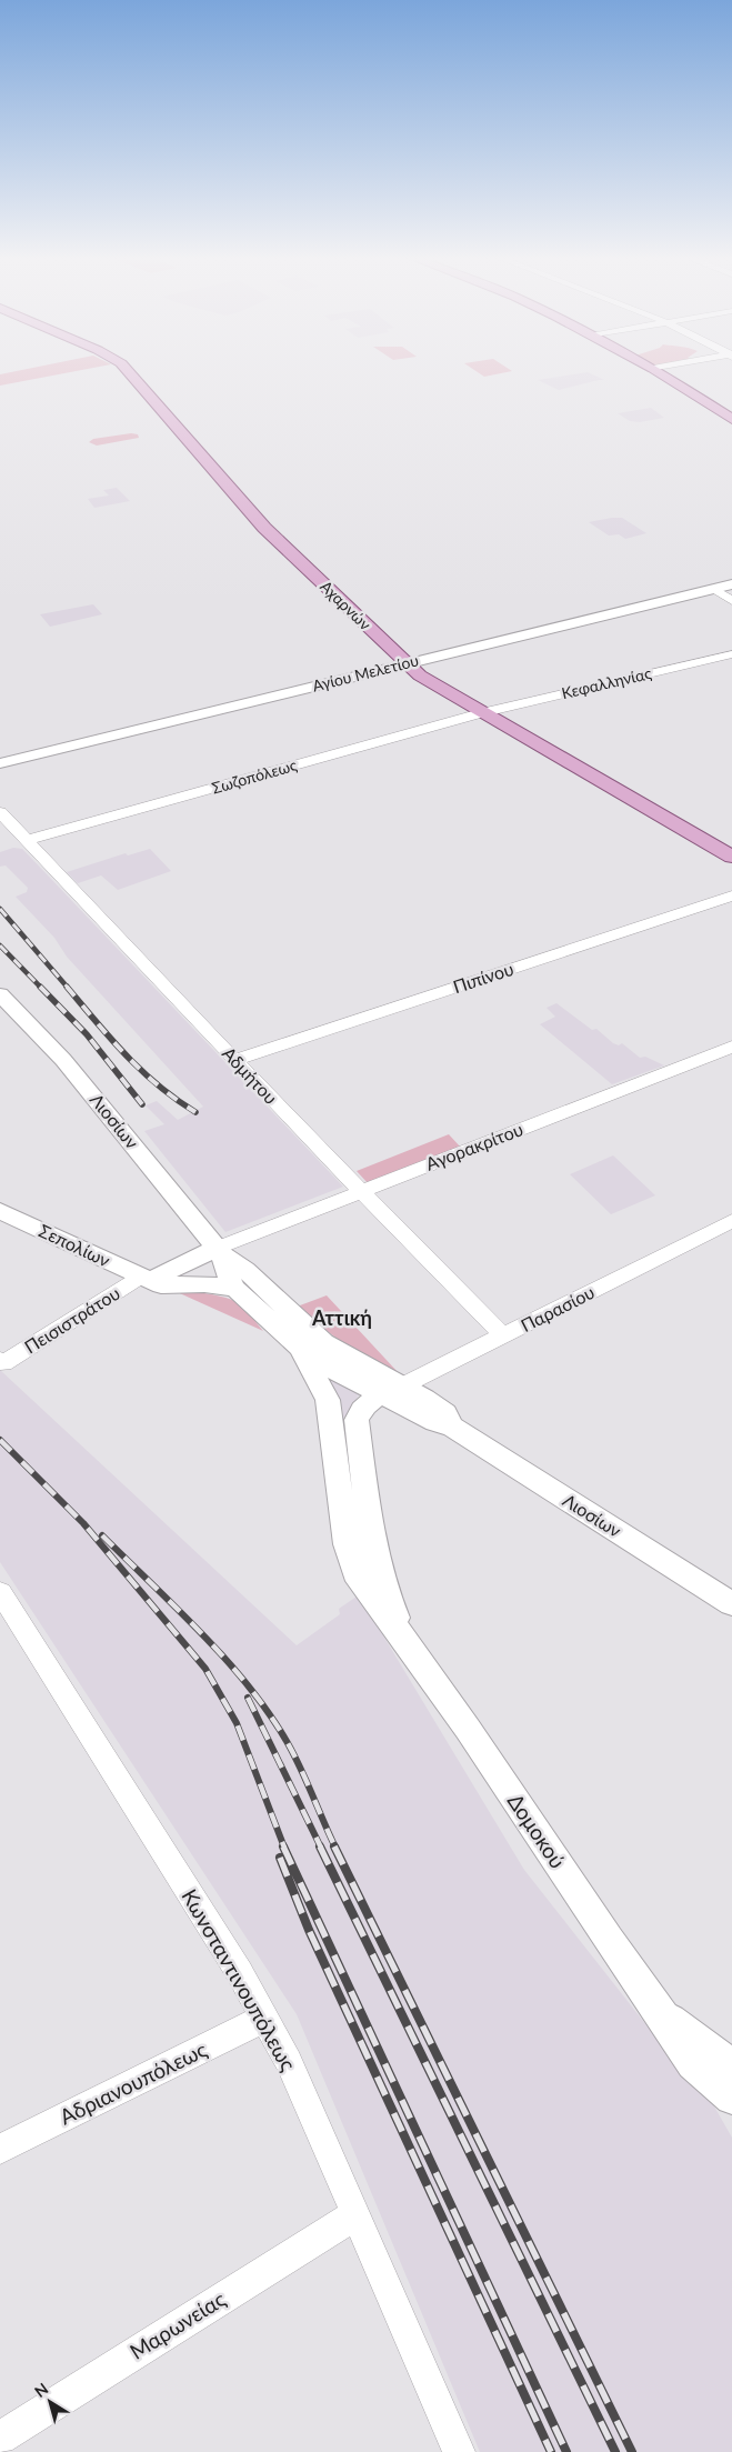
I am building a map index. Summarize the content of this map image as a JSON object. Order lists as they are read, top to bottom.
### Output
{
  "streets": {
    "main road": [
      "Αχαρνών",
      "Αγίου Μελετίου",
      "Λιοσίων",
      "Σεπολίων",
      "Πεισιστράτου",
      "Δομοκού"
    ],
    "street": [
      "Κεφαλληνίας",
      "Σωζοπόλεως",
      "Πιπίνου",
      "Αδμήτου",
      "Αγορακρίτου",
      "Παρασίου",
      "Κωνσταντινουπόλεως",
      "Αδριανουπόλεως",
      "Μαρωνείας"
    ]
  },
  "crossings": [
    ["Αχαρνών", "Αγίου Μελετίου"],
    ["Αχαρνών", "Κεφαλληνίας"],
    ["Αχαρνών", "Σωζοπόλεως"],
    ["Κεφαλληνίας", "Σωζοπόλεως"],
    ["Σωζοπόλεως", "Αδμήτου"],
    ["Πιπίνου", "Αδμήτου"],
    ["Αδμήτου", "Αγορακρίτου"],
    ["Αδμήτου", "Παρασίου"],
    ["Λιοσίων", "Αγορακρίτου"],
    ["Λιοσίων", "Σεπολίων"],
    ["Λιοσίων", "Παρασίου"],
    ["Λιοσίων", "Πεισιστράτου"],
    ["Λιοσίων", "Δομοκού"],
    ["Αγορακρίτου", "Σεπολίων"],
    ["Αγορακρίτου", "Πεισιστράτου"],
    ["Σεπολίων", "Πεισιστράτου"],
    ["Παρασίου", "Δομοκού"],
    ["Κωνσταντινουπόλεως", "Αδριανουπόλεως"],
    ["Κωνσταντινουπόλεως", "Μαρωνείας"]
  ],
  "districts": ["Αττική"],
  "north": "top left"
}
